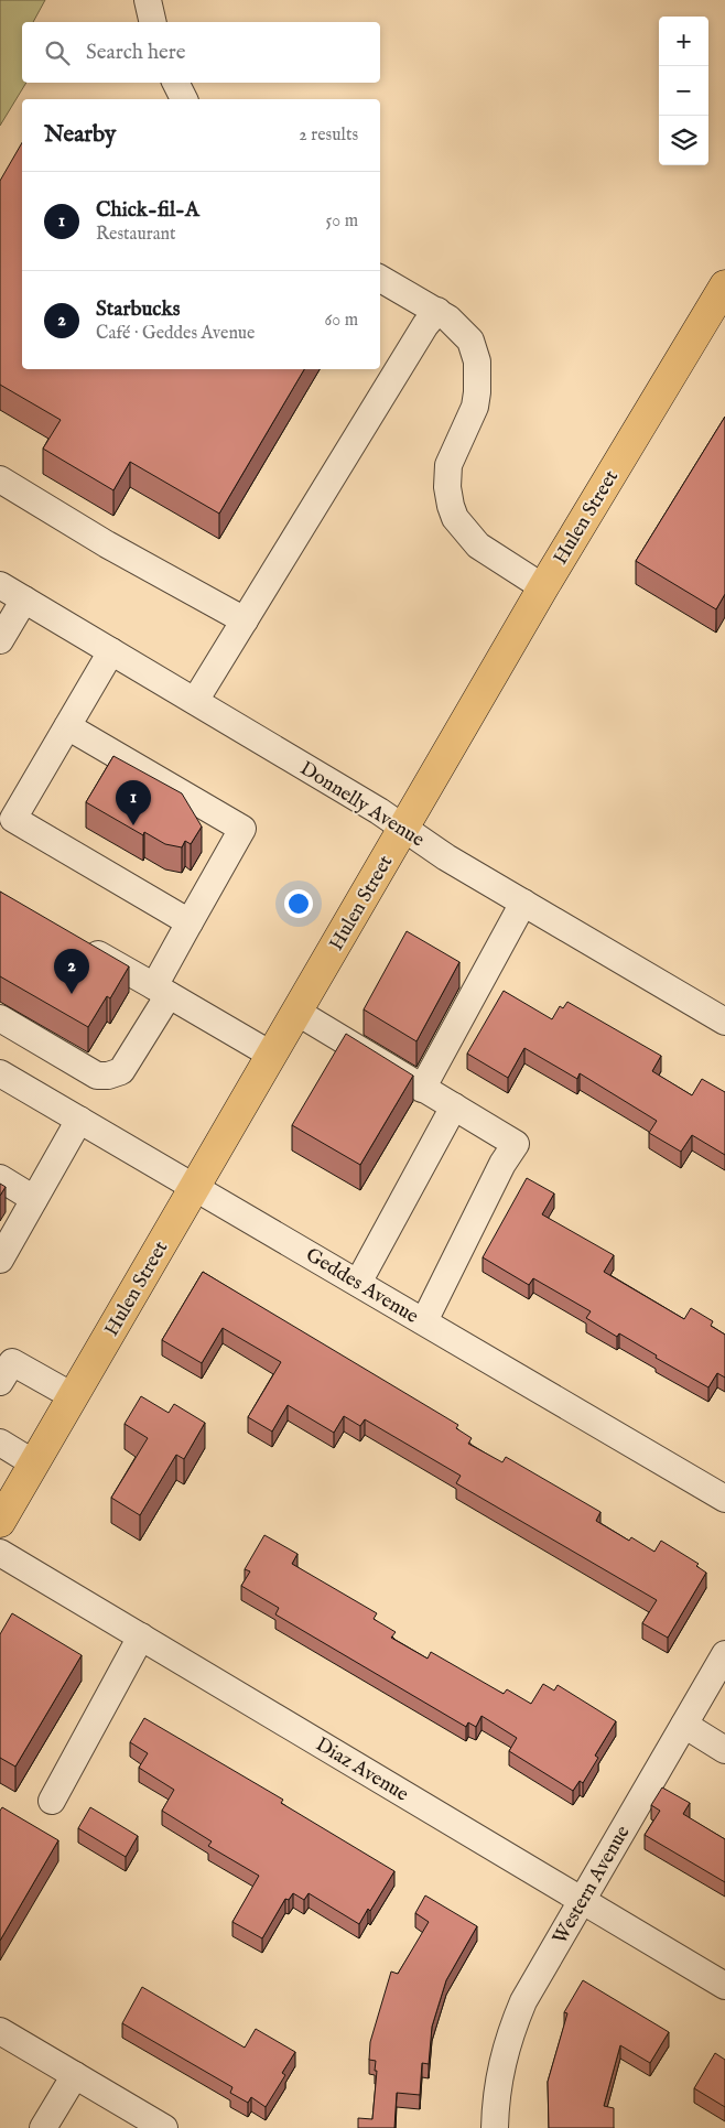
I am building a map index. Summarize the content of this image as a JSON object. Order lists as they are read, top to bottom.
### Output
{
  "streets": {
    "main road": ["Hulen Street"],
    "street": [
      "Donnelly Avenue",
      "Geddes Avenue",
      "Diaz Avenue",
      "Western Avenue"
    ]
  },
  "crossings": [
    ["Hulen Street", "Donnelly Avenue"],
    ["Hulen Street", "Geddes Avenue"],
    ["Diaz Avenue", "Western Avenue"]
  ],
  "page": {
    "map_buttons": ["+", "−"],
    "search": "Search here",
    "heading": ["Nearby", "2 results"],
    "list": [
      {
        "mark": "1",
        "name": "Chick-fil-A",
        "note": "Restaurant",
        "value": "50 m"
      },
      {
        "mark": "2",
        "name": "Starbucks",
        "note": "Café · Geddes Avenue",
        "value": "60 m"
      }
    ],
    "pins": ["1", "2"]
  }
}
